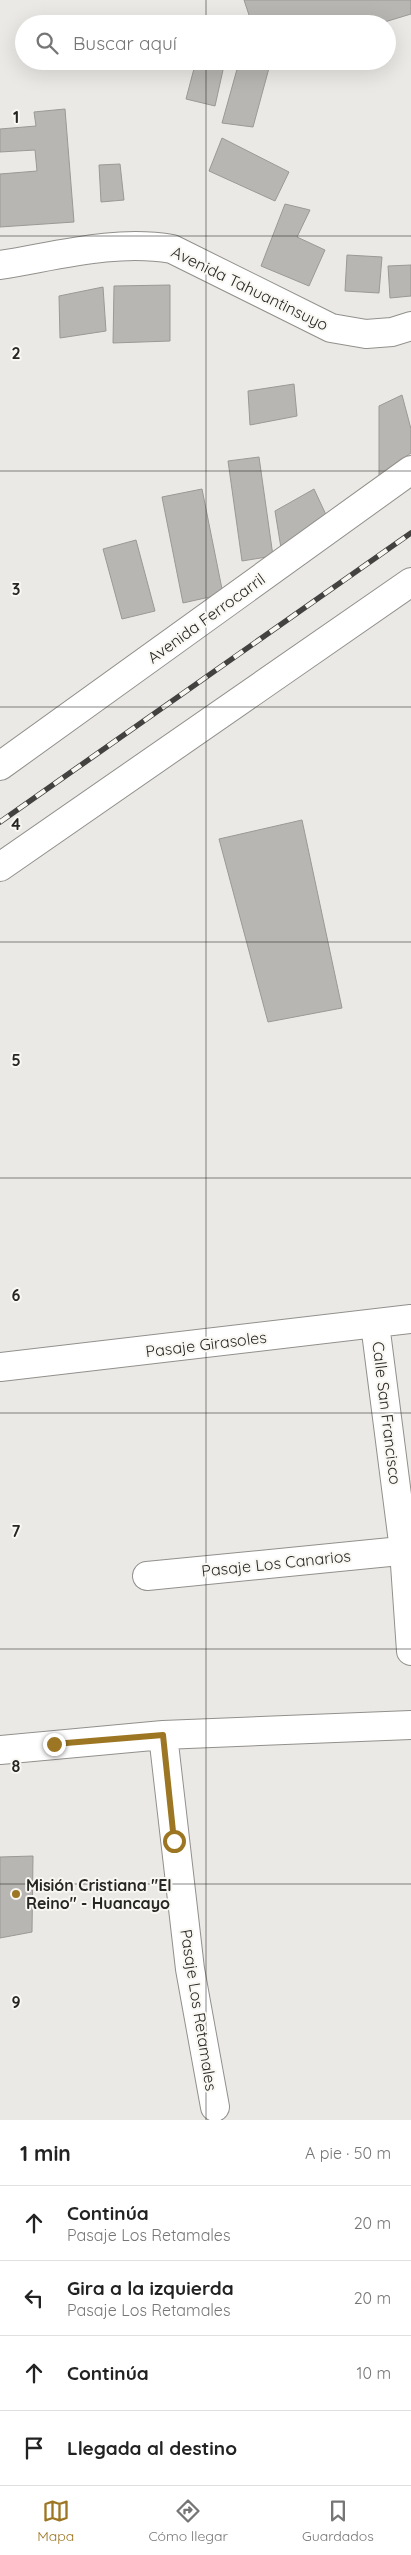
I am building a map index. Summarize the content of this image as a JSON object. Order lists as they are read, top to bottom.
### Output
{
  "streets": {
    "street": [
      "Avenida Tahuantinsuyo",
      "Avenida Ferrocarril",
      "Pasaje Girasoles",
      "Calle San Francisco",
      "Pasaje Los Canarios",
      "Pasaje Los Retamales"
    ]
  },
  "crossings": [
    ["Pasaje Girasoles", "Calle San Francisco"],
    ["Calle San Francisco", "Pasaje Los Canarios"]
  ],
  "places": ["Misión Cristiana \"El Reino\" - Huancayo"],
  "page": {
    "search": "Buscar aquí",
    "heading": ["1 min", "A pie · 50 m"],
    "list": [
      ["Continúa", "Pasaje Los Retamales", "20 m"],
      ["Gira a la izquierda", "Pasaje Los Retamales", "20 m"],
      ["Continúa", "10 m"],
      "Llegada al destino"
    ],
    "nav": ["Mapa", "Cómo llegar", "Guardados"]
  },
  "grid": {
    "rows": [
      "1",
      "2",
      "3",
      "4",
      "5",
      "6",
      "7",
      "8",
      "9"
    ]
  }
}
